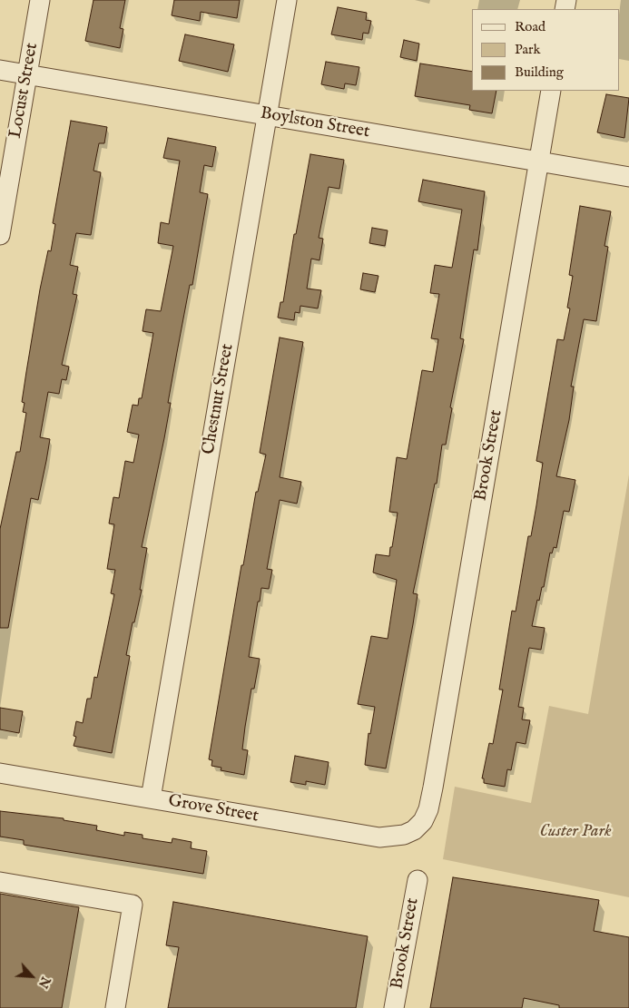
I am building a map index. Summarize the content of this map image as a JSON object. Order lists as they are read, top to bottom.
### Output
{
  "streets": {
    "street": [
      "Locust Street",
      "Boylston Street",
      "Chestnut Street",
      "Brook Street",
      "Grove Street"
    ]
  },
  "crossings": [
    ["Locust Street", "Boylston Street"],
    ["Boylston Street", "Chestnut Street"],
    ["Boylston Street", "Brook Street"],
    ["Chestnut Street", "Grove Street"],
    ["Brook Street", "Grove Street"]
  ],
  "parks": ["Custer Park"],
  "legend": ["Road", "Park", "Building"],
  "north": "bottom right"
}
